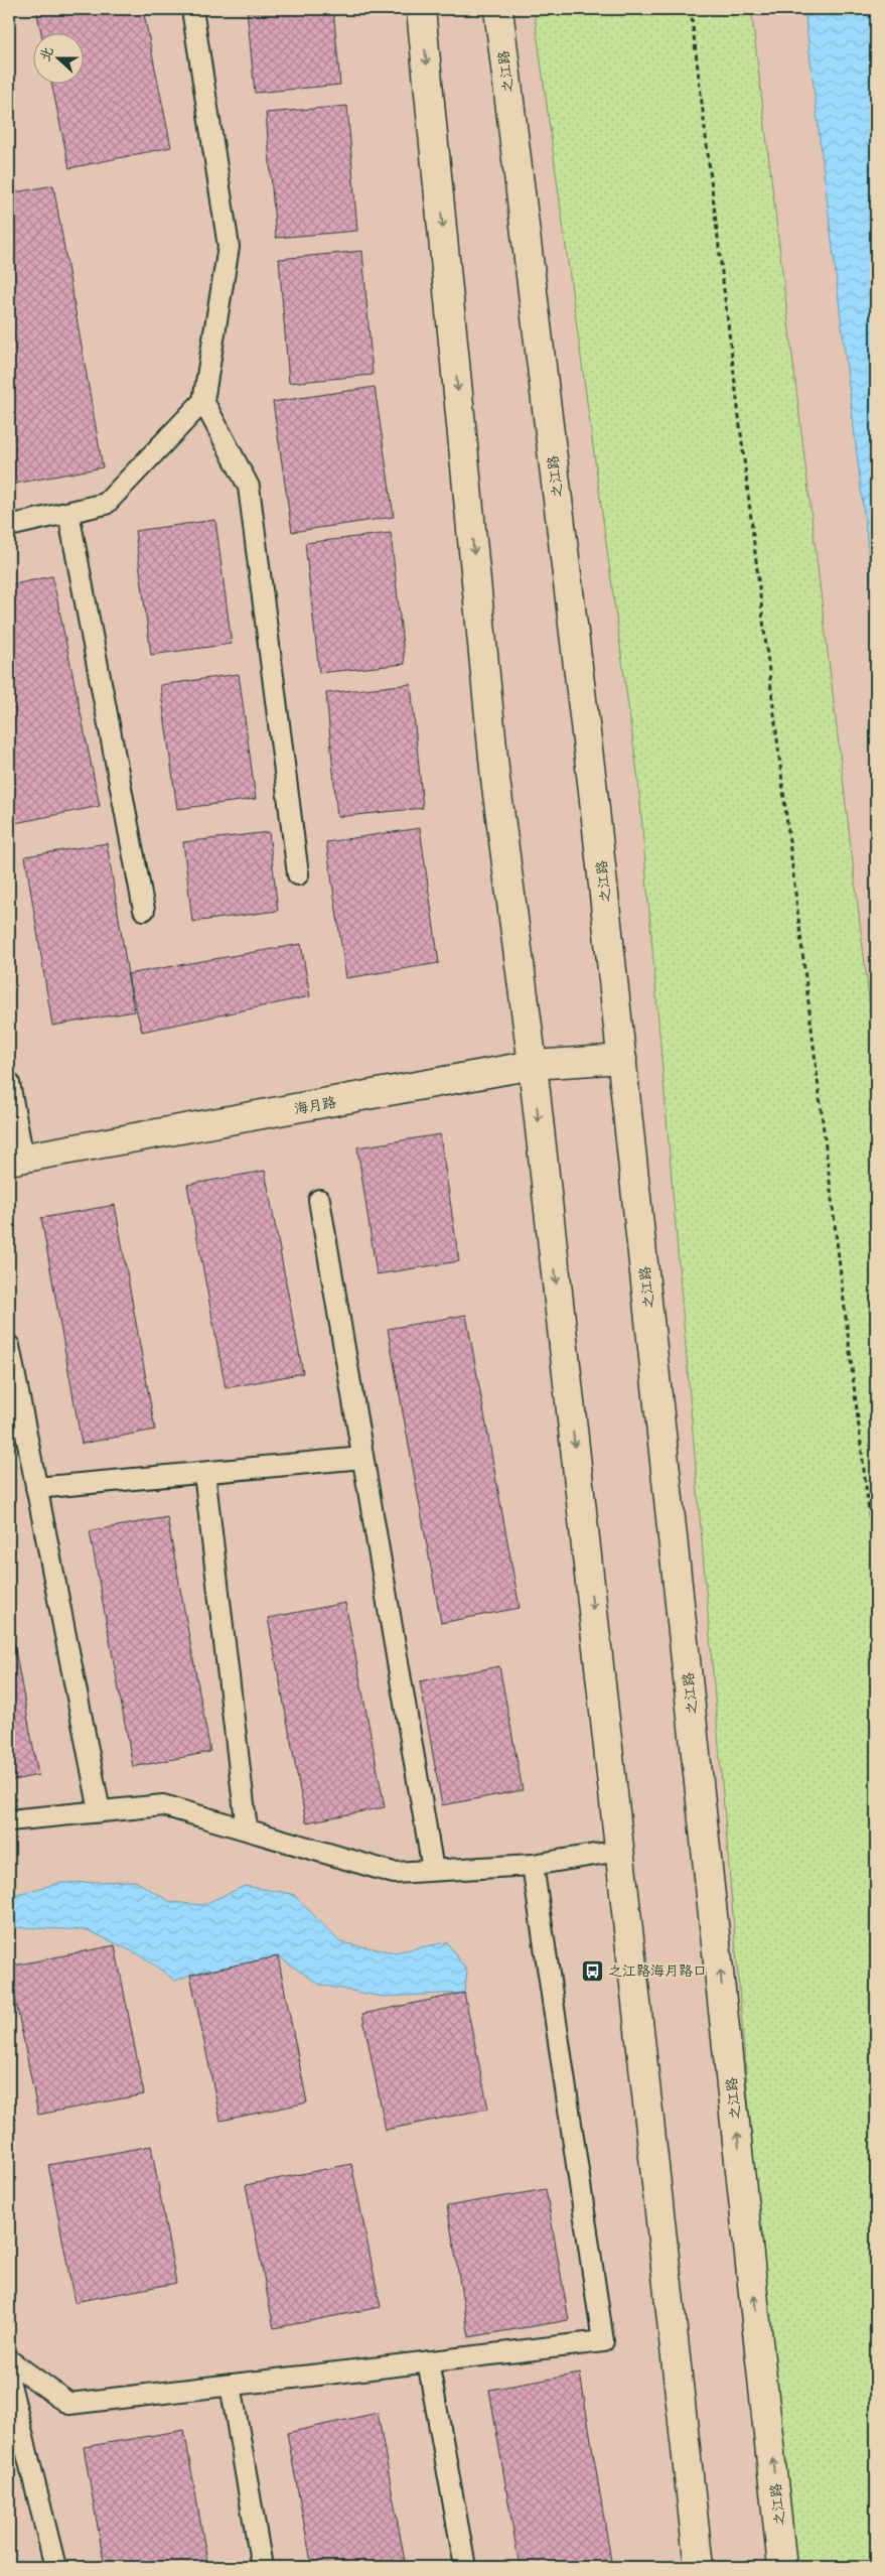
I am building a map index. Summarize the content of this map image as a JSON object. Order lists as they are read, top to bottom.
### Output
{
  "streets": {
    "main road": ["之江路", "海月路"]
  },
  "crossings": [
    ["之江路", "海月路"]
  ],
  "places": {
    "bus stop": ["之江路海月路口"]
  },
  "north": "left"
}
